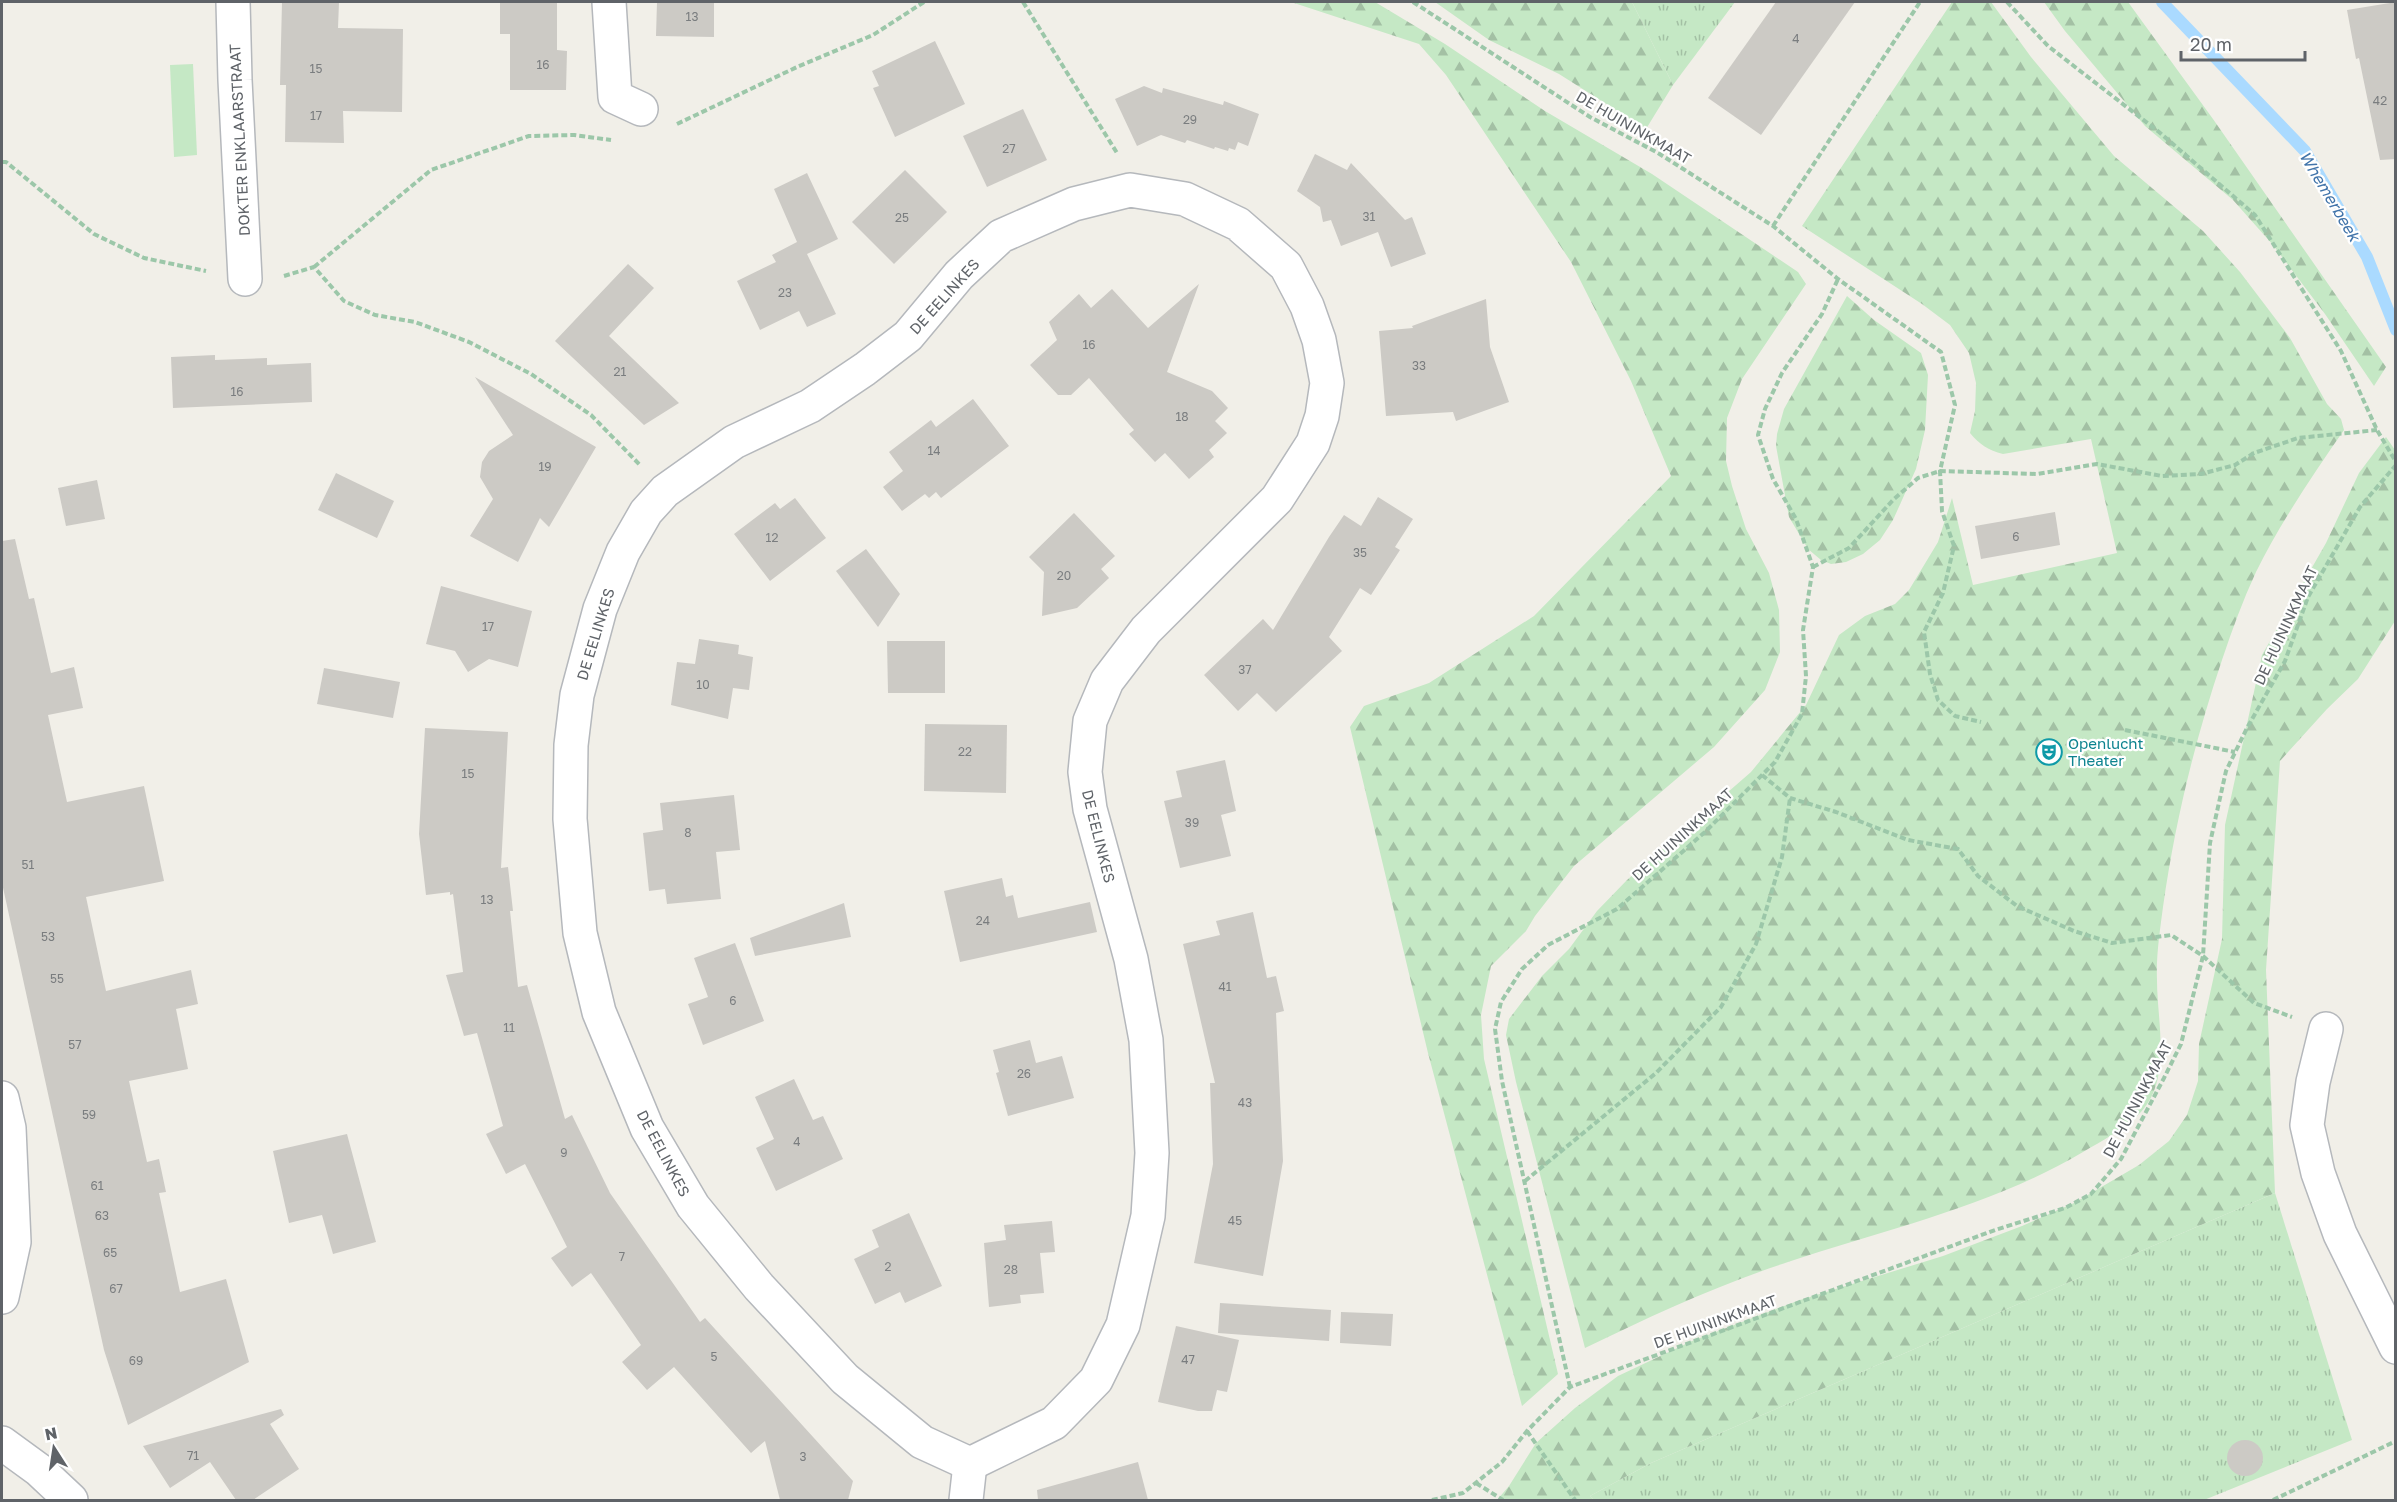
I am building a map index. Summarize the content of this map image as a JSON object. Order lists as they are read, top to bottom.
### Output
{
  "streets": {
    "street": ["DOKTER ENKLAARSTRAAT", "DE EELINKES"],
    "path": ["DE HUININKMAAT"]
  },
  "water": ["Whemerbeek"],
  "places": {
    "theatre": ["Openlucht Theater"]
  },
  "house_numbers": [
    "13",
    "4",
    "16",
    "15",
    "42",
    "17",
    "29",
    "27",
    "31",
    "25",
    "23",
    "16",
    "33",
    "21",
    "16",
    "18",
    "14",
    "19",
    "6",
    "12",
    "35",
    "20",
    "17",
    "37",
    "10",
    "22",
    "15",
    "39",
    "8",
    "51",
    "13",
    "24",
    "53",
    "55",
    "41",
    "6",
    "11",
    "57",
    "26",
    "43",
    "59",
    "4",
    "9",
    "61",
    "63",
    "45",
    "65",
    "7",
    "2",
    "28",
    "67",
    "5",
    "47",
    "69",
    "71",
    "3"
  ],
  "scale_bar": "20 m",
  "north": "top"
}
